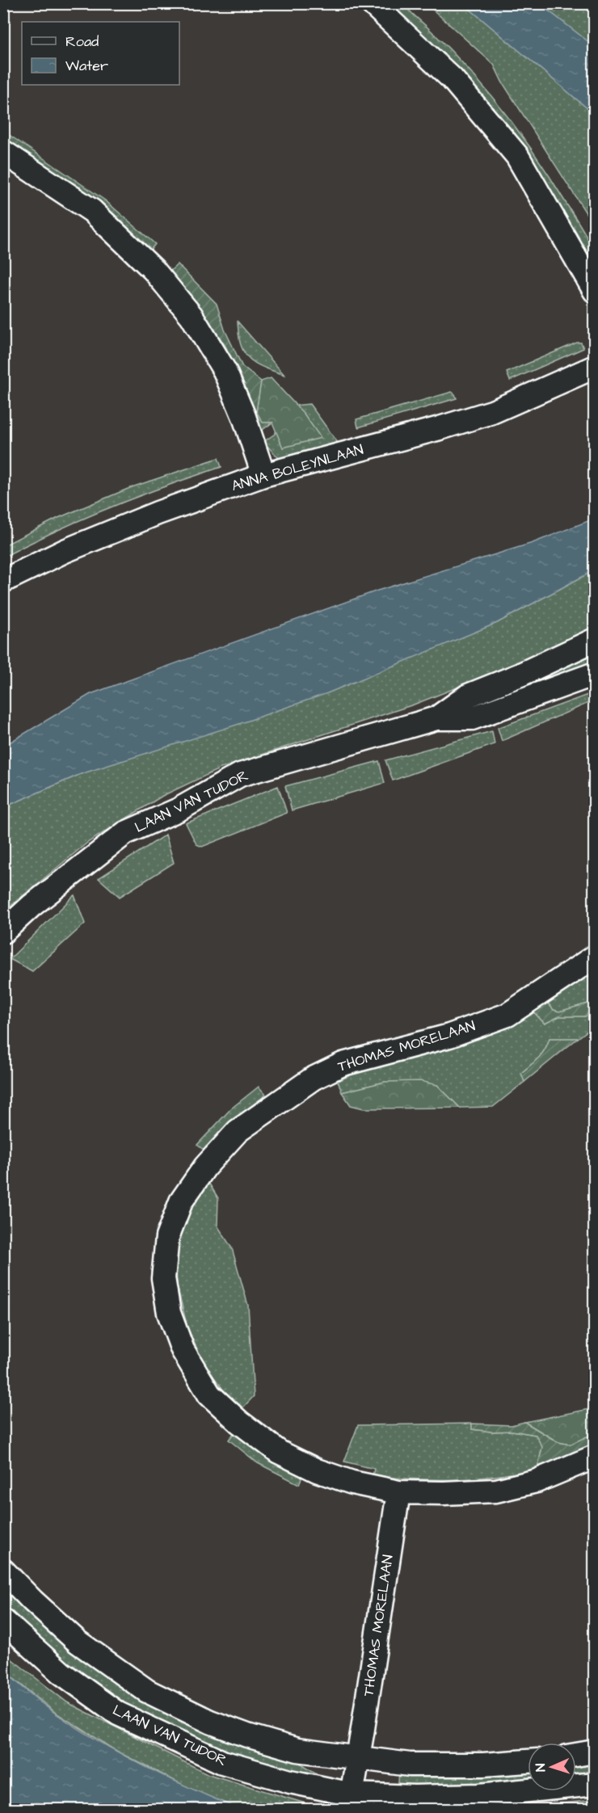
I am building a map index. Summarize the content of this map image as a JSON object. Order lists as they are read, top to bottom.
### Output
{
  "streets": {
    "street": ["ANNA BOLEYNLAAN", "LAAN VAN TUDOR", "THOMAS MORELAAN"]
  },
  "crossings": [
    ["LAAN VAN TUDOR", "THOMAS MORELAAN"]
  ],
  "legend": ["Road", "Water"],
  "north": "left"
}
